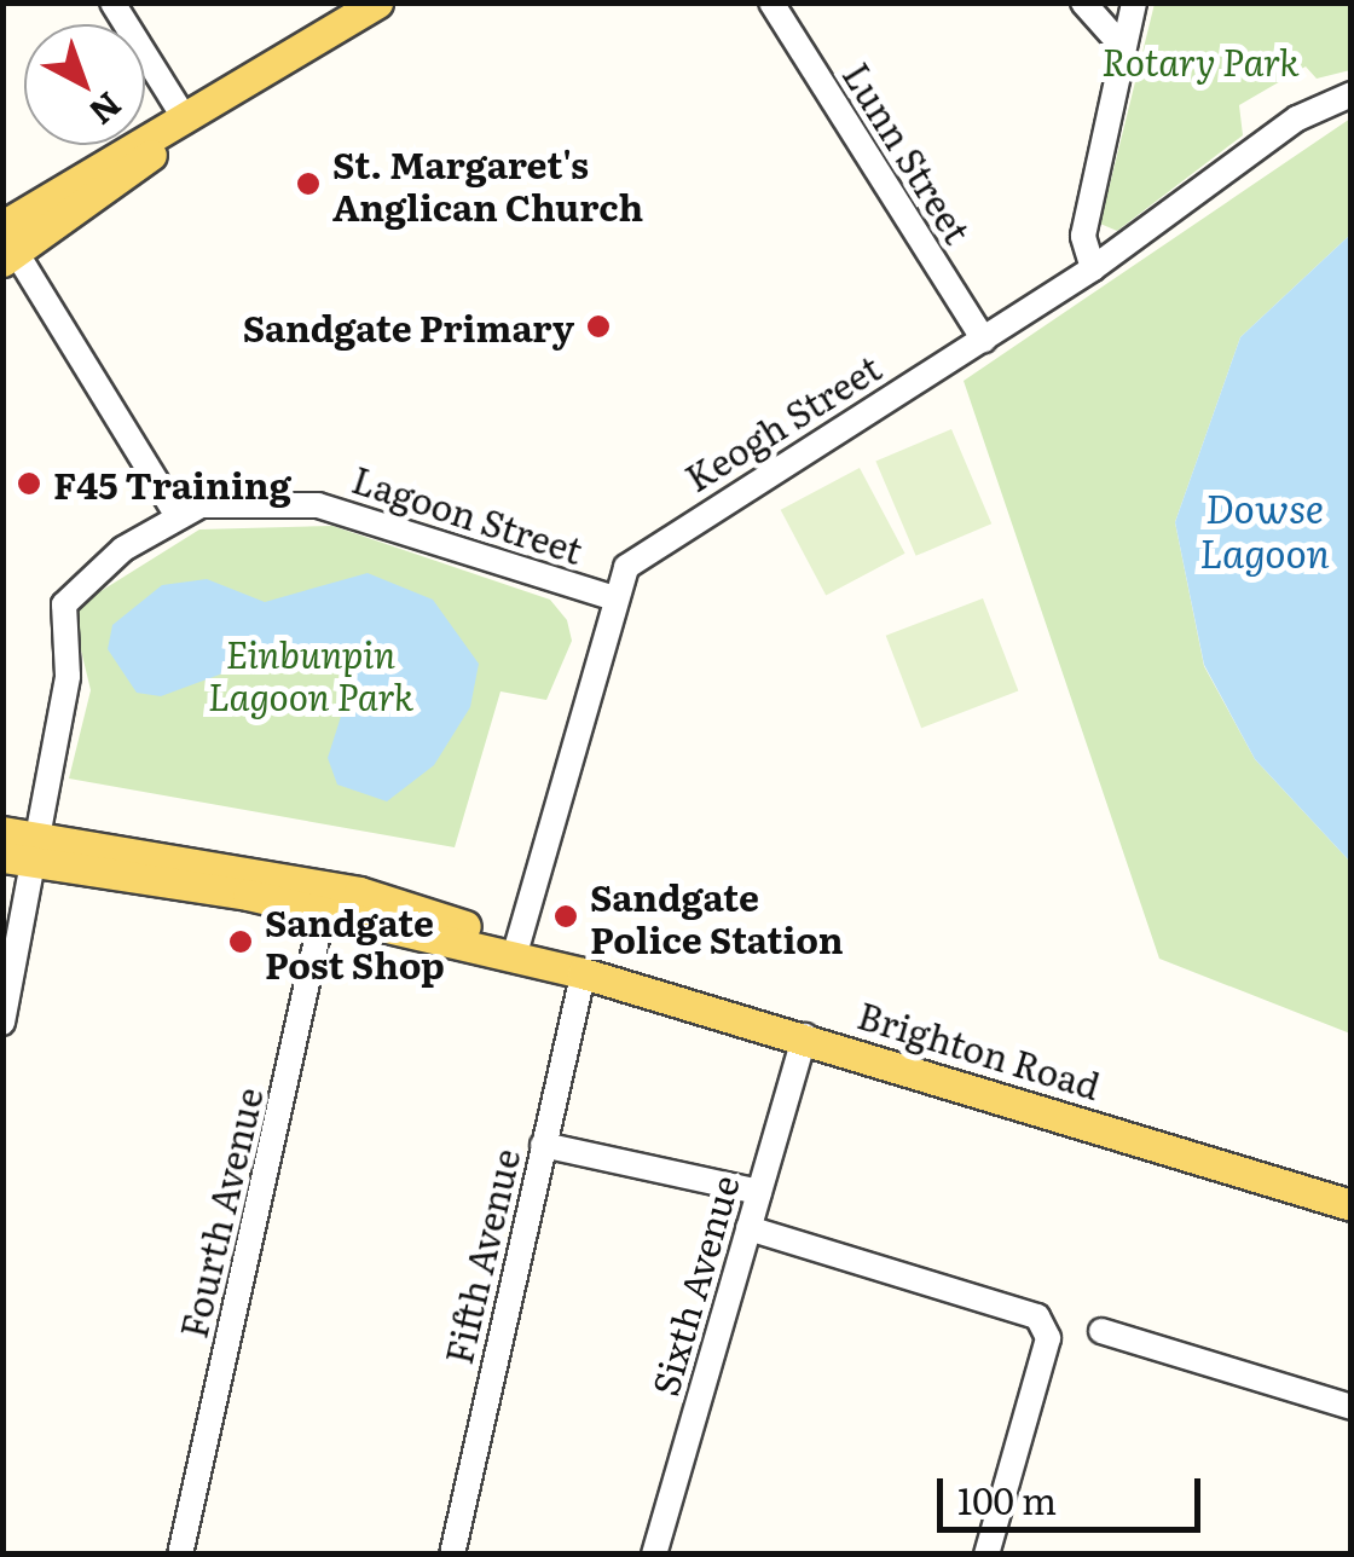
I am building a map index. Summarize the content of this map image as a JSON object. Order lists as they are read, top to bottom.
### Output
{
  "streets": {
    "main road": ["Brighton Road"],
    "street": [
      "Lunn Street",
      "Keogh Street",
      "Lagoon Street",
      "Fourth Avenue",
      "Fifth Avenue",
      "Sixth Avenue"
    ]
  },
  "crossings": [
    ["Lunn Street", "Keogh Street"],
    ["Keogh Street", "Lagoon Street"],
    ["Keogh Street", "Brighton Road"],
    ["Lagoon Street", "Brighton Road"],
    ["Brighton Road", "Fourth Avenue"],
    ["Brighton Road", "Fifth Avenue"],
    ["Brighton Road", "Sixth Avenue"]
  ],
  "water": ["Dowse Lagoon"],
  "parks": ["Rotary Park", "Einbunpin Lagoon Park"],
  "places": [
    "St. Margaret's Anglican Church",
    "Sandgate Primary",
    "F45 Training",
    "Sandgate Police Station",
    "Sandgate Post Shop"
  ],
  "scale_bar": "100 m",
  "north": "bottom right"
}
